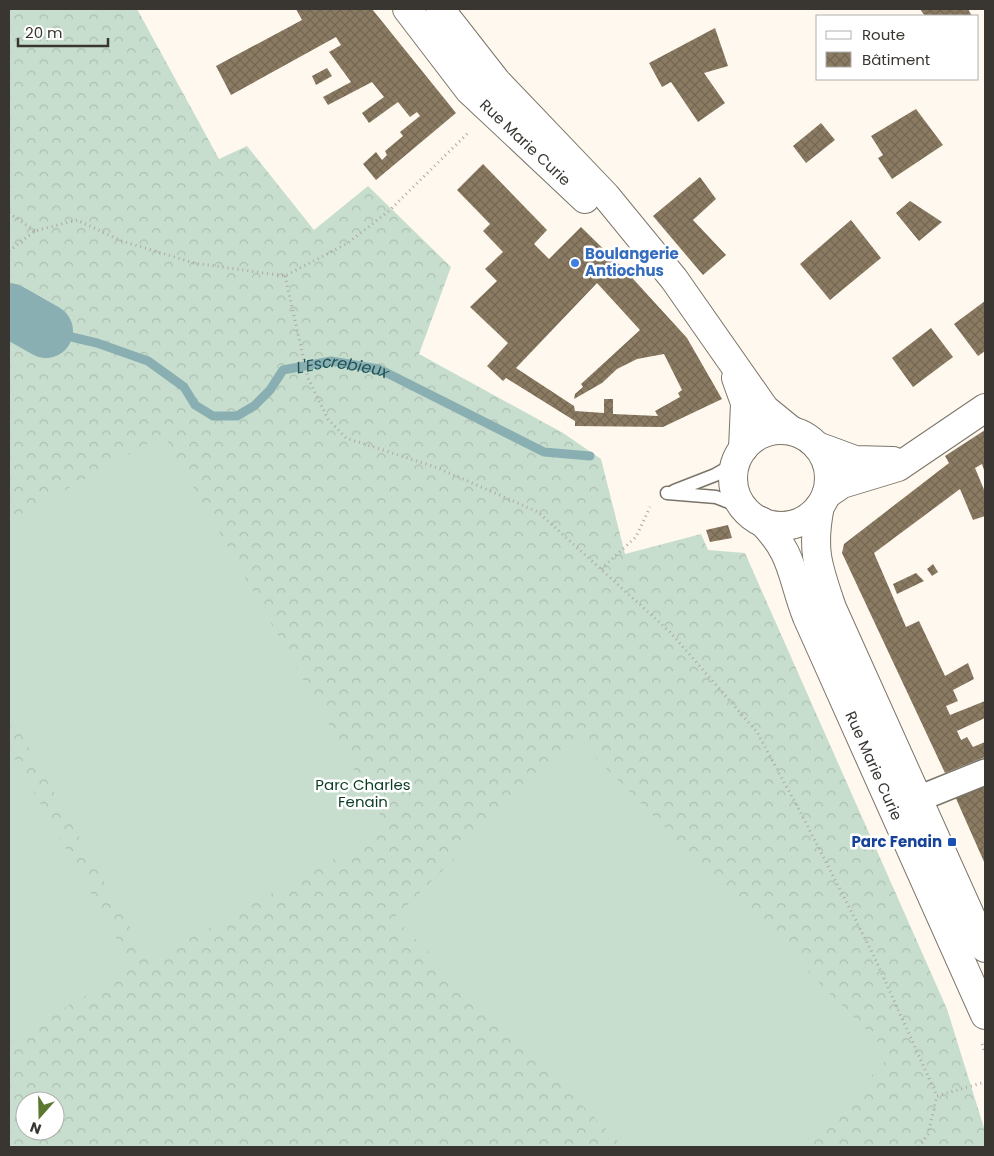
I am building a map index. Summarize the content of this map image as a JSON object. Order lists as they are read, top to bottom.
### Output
{
  "streets": {
    "street": ["Rue Marie Curie"]
  },
  "water": ["L'Escrebieux"],
  "parks": ["Parc Charles Fenain"],
  "places": {
    "other": ["Boulangerie Antiochus"],
    "transit": ["Parc Fenain"]
  },
  "legend": ["Route", "Bâtiment"],
  "scale_bar": "20 m",
  "north": "bottom"
}
